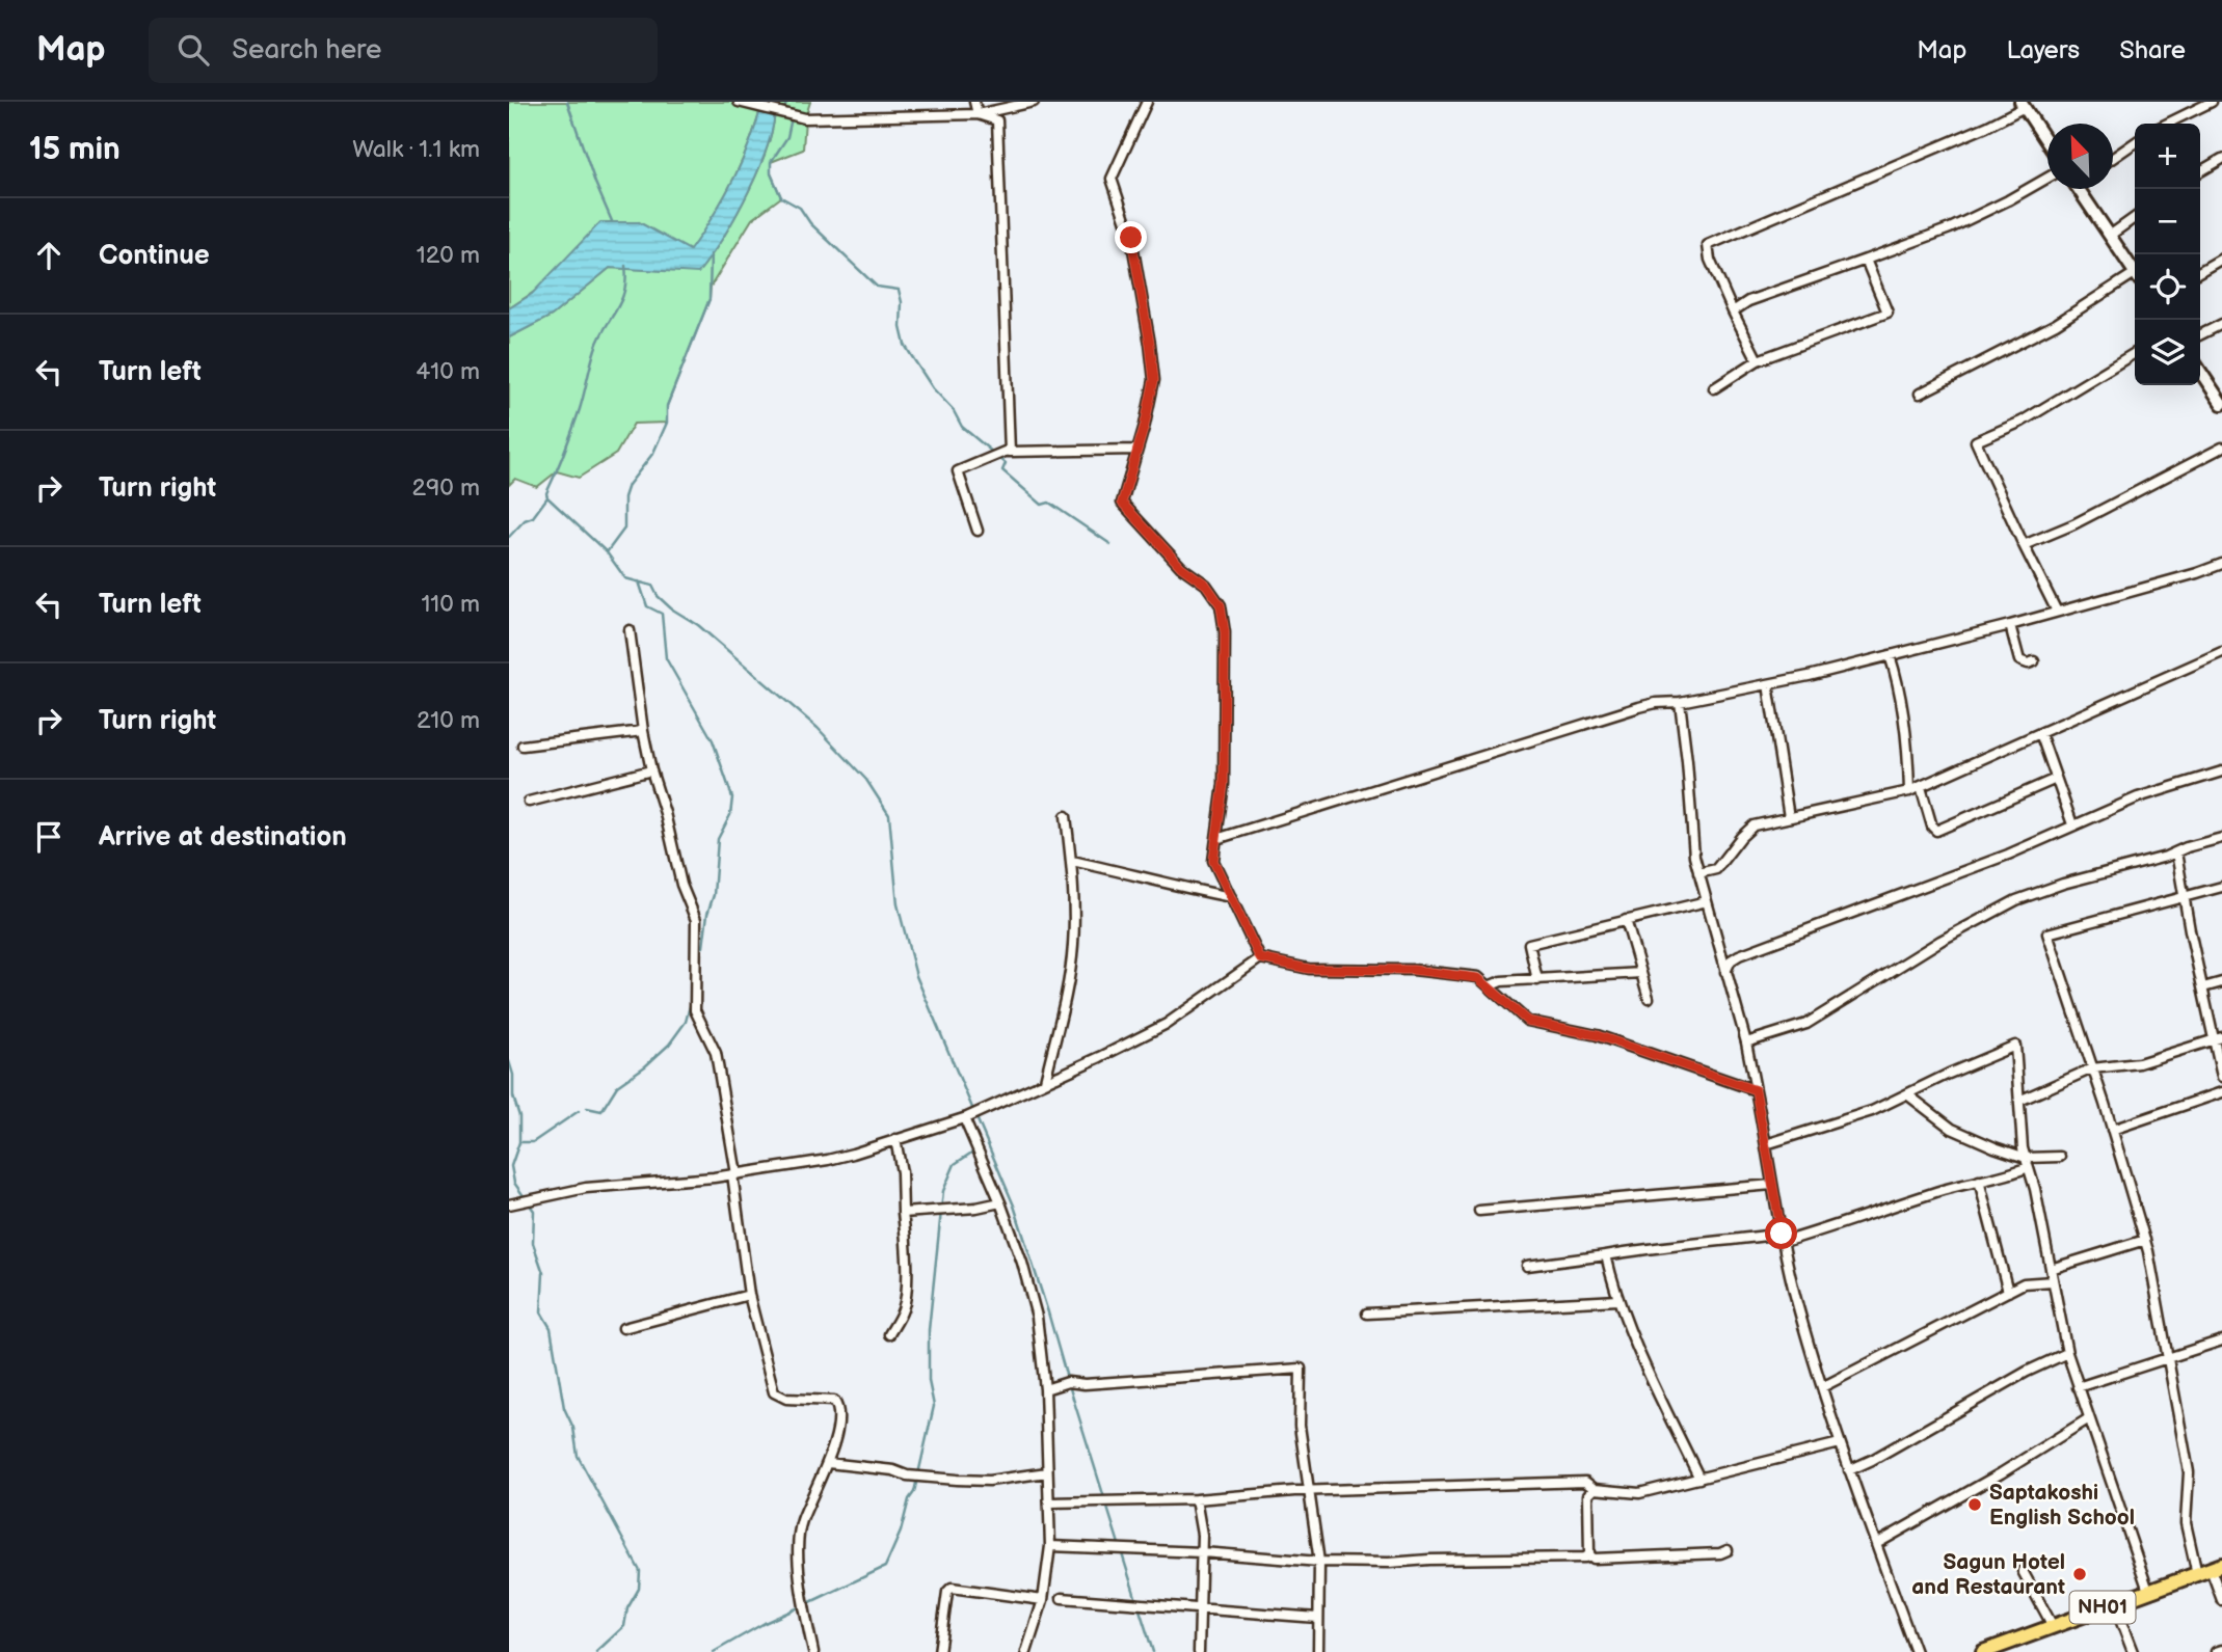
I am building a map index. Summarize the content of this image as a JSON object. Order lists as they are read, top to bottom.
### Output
{
  "streets": {
    "highway": ["NH01"]
  },
  "places": ["Saptakoshi English School", "Sagun Hotel and Restaurant"],
  "north": "top left",
  "page": {
    "header": "Map",
    "search": "Search here",
    "nav": ["Map", "Layers", "Share"],
    "heading": ["15 min", "Walk · 1.1 km"],
    "map_buttons": ["+", "−"],
    "list": [
      ["Continue", "120 m"],
      ["Turn left", "410 m"],
      ["Turn right", "290 m"],
      ["Turn left", "110 m"],
      ["Turn right", "210 m"],
      "Arrive at destination"
    ]
  }
}
